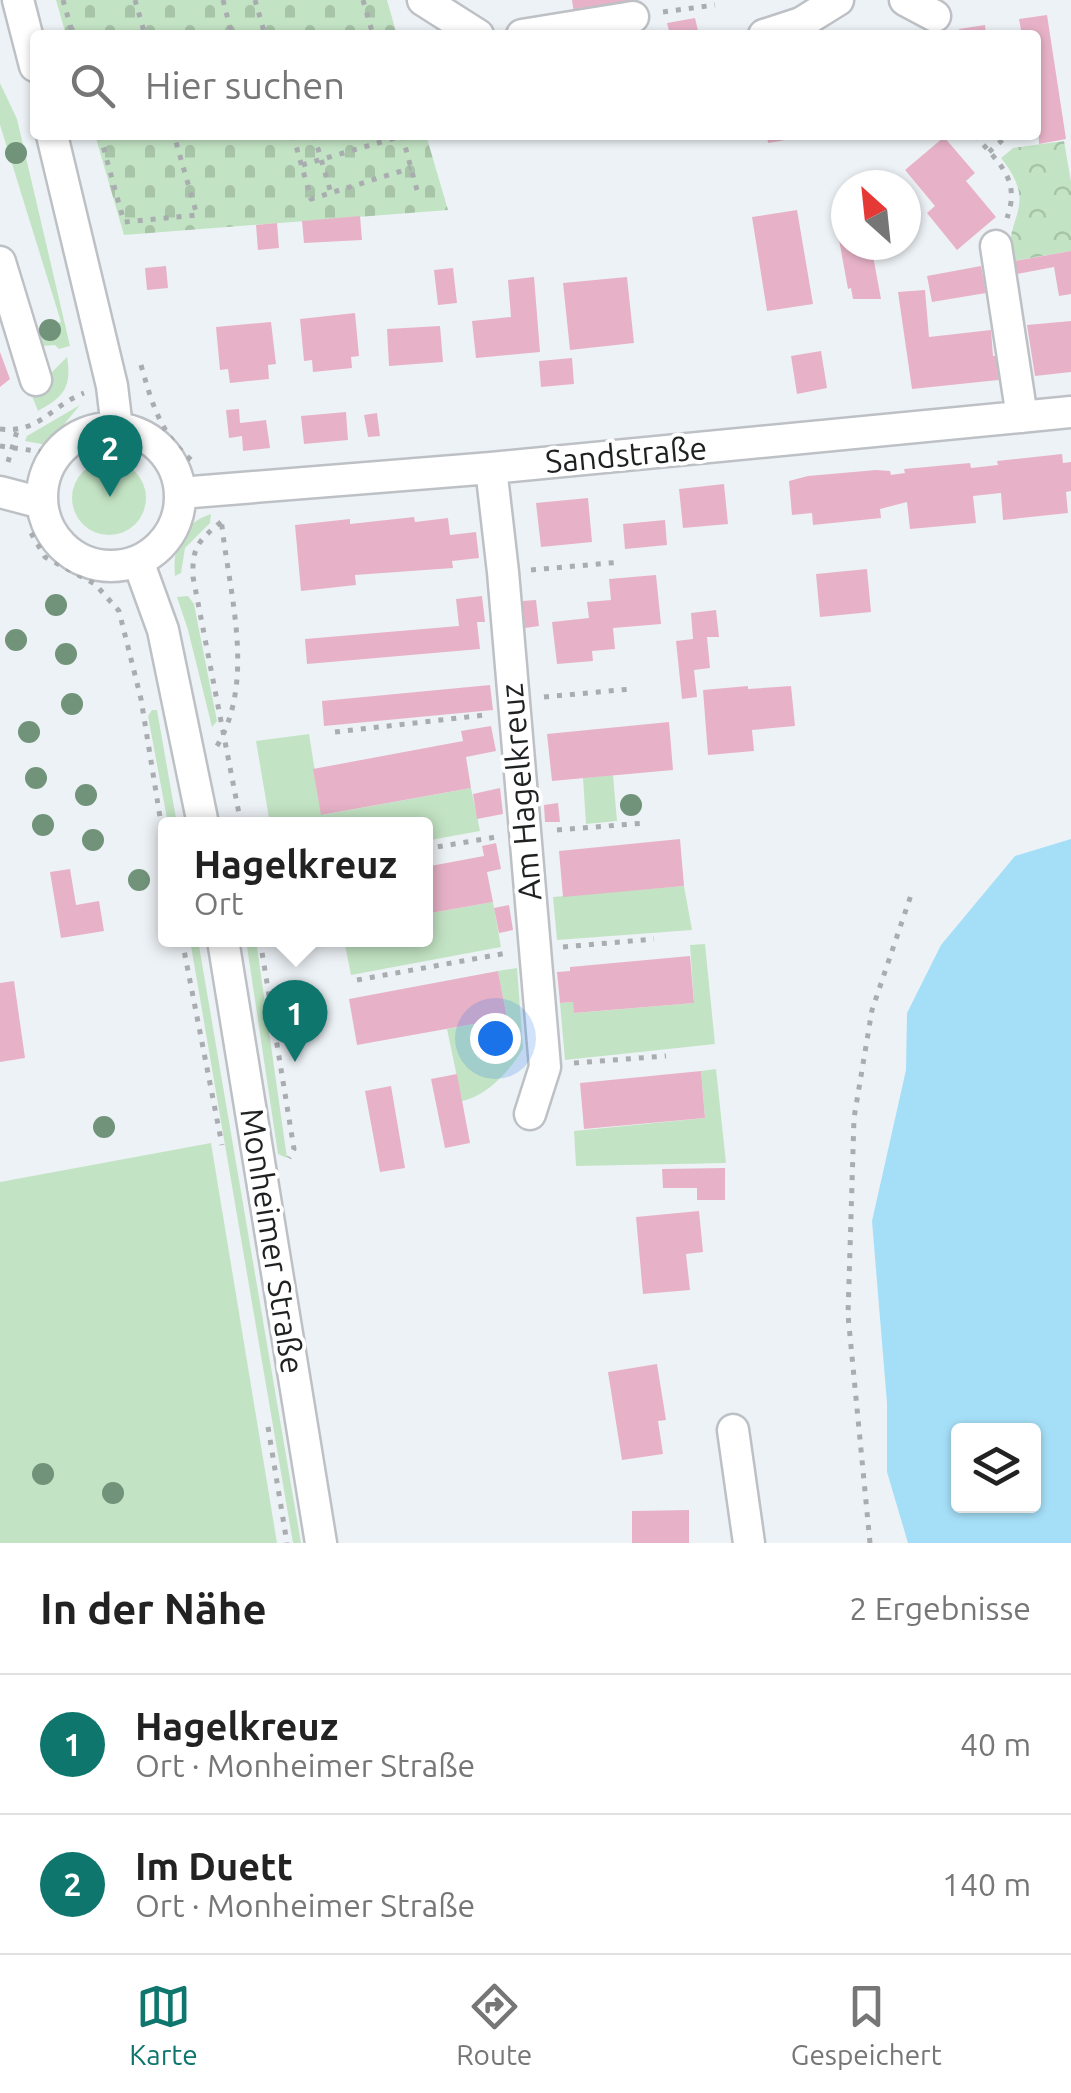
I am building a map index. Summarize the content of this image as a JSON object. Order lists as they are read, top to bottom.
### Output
{
  "streets": {
    "street": ["Sandstraße", "Am Hagelkreuz", "Monheimer Straße"]
  },
  "crossings": [
    ["Sandstraße", "Am Hagelkreuz"]
  ],
  "north": "top left",
  "page": {
    "search": "Hier suchen",
    "pins": ["2", "1"],
    "popup": ["Hagelkreuz", "Ort"],
    "heading": ["In der Nähe", "2 Ergebnisse"],
    "list": [
      {
        "mark": "1",
        "name": "Hagelkreuz",
        "note": "Ort · Monheimer Straße",
        "value": "40 m"
      },
      {
        "mark": "2",
        "name": "Im Duett",
        "note": "Ort · Monheimer Straße",
        "value": "140 m"
      }
    ],
    "nav": ["Karte", "Route", "Gespeichert"]
  }
}
